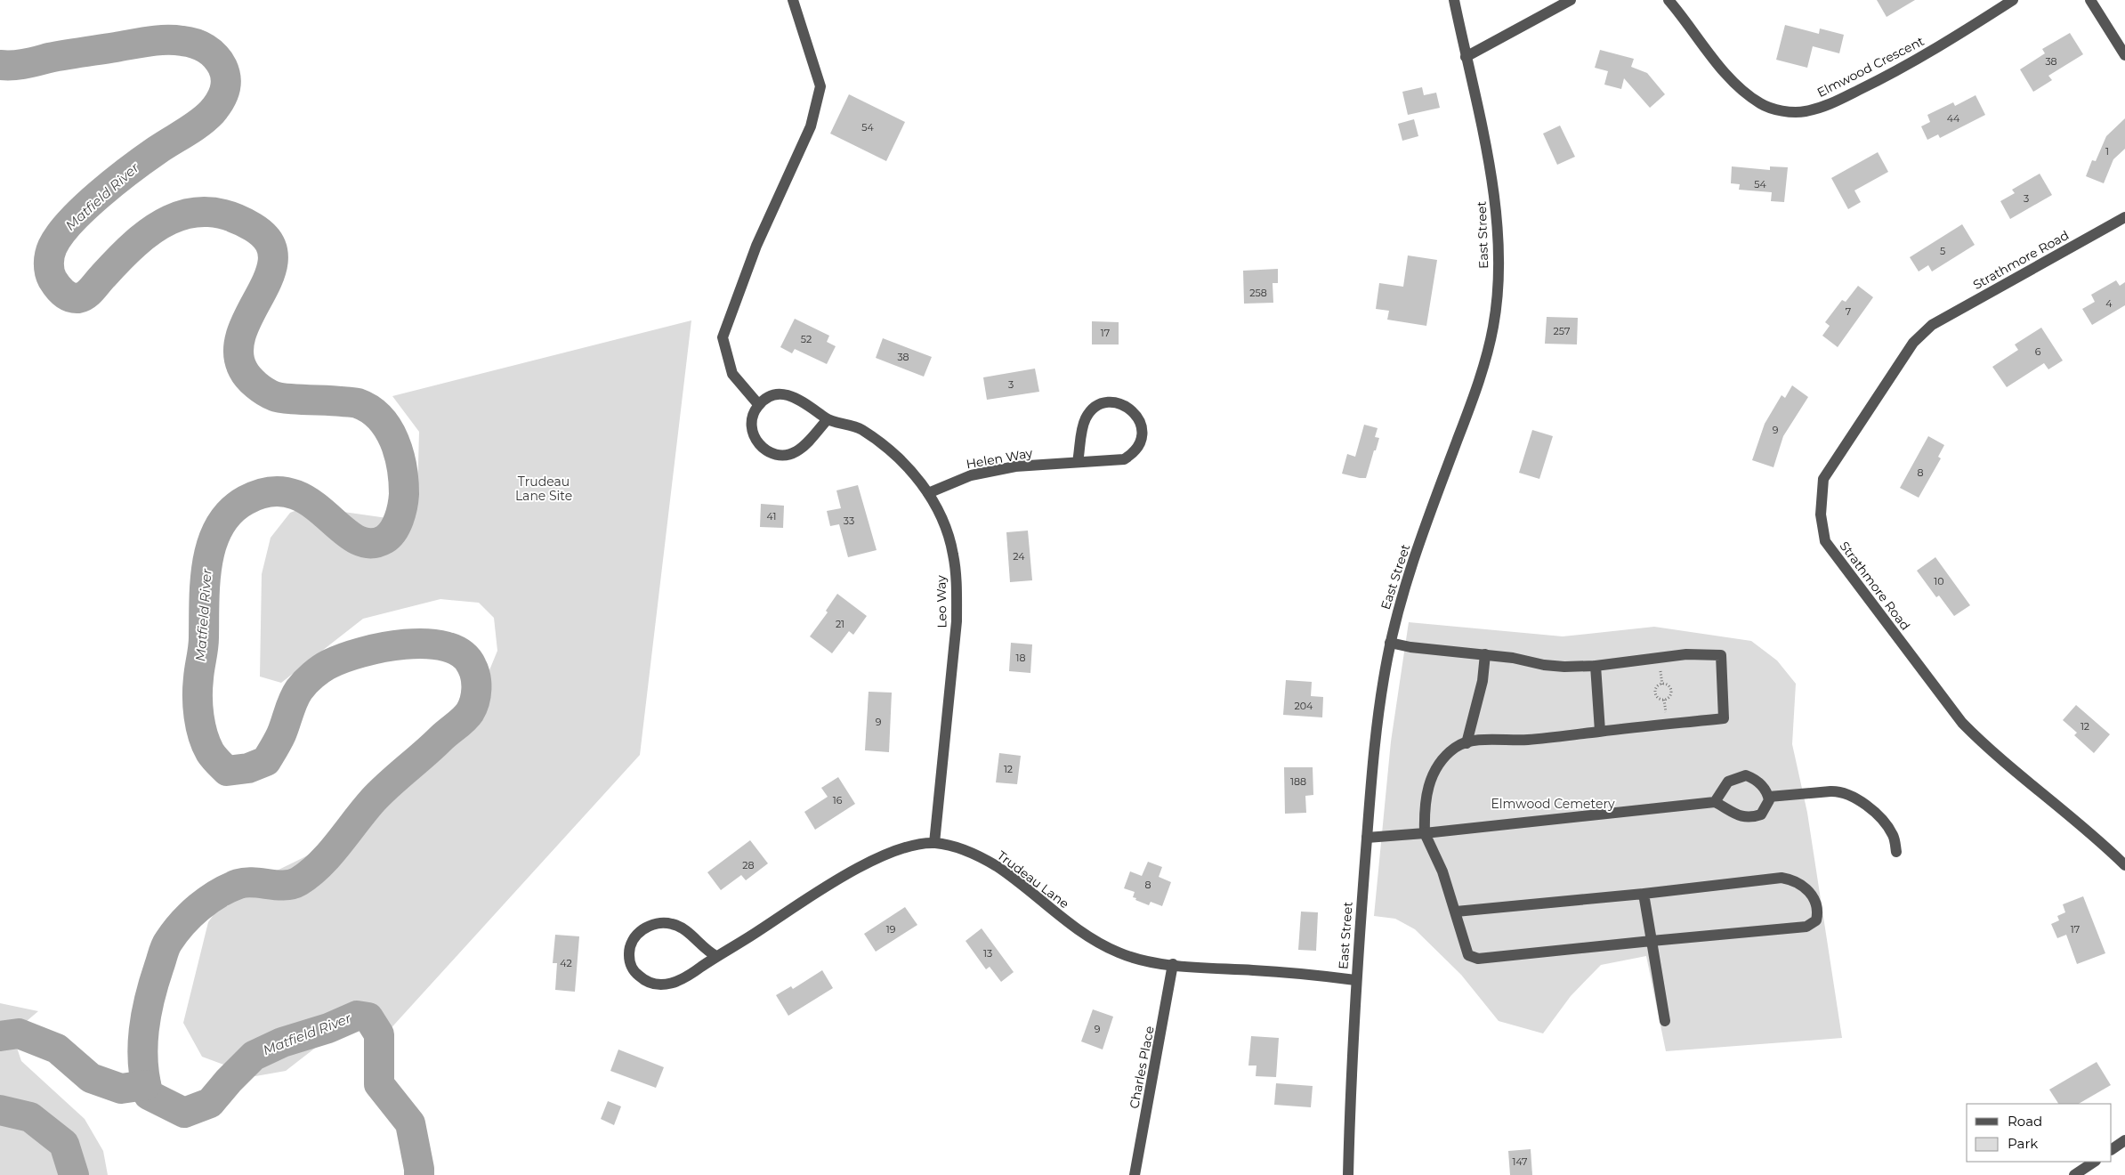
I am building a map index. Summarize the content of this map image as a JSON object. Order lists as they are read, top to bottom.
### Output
{
  "streets": {
    "street": [
      "Elmwood Crescent",
      "East Street",
      "Strathmore Road",
      "Helen Way",
      "Leo Way",
      "Trudeau Lane",
      "Charles Place"
    ]
  },
  "crossings": [
    ["East Street", "Trudeau Lane"],
    ["Helen Way", "Leo Way"],
    ["Leo Way", "Trudeau Lane"],
    ["Trudeau Lane", "Charles Place"]
  ],
  "water": ["Matfield River"],
  "parks": ["Trudeau Lane Site", "Elmwood Cemetery"],
  "house_numbers": [
    "38",
    "44",
    "54",
    "1",
    "54",
    "3",
    "5",
    "258",
    "4",
    "7",
    "257",
    "17",
    "52",
    "6",
    "38",
    "3",
    "9",
    "8",
    "41",
    "33",
    "24",
    "10",
    "21",
    "18",
    "204",
    "9",
    "12",
    "12",
    "188",
    "16",
    "28",
    "8",
    "19",
    "17",
    "13",
    "42",
    "9",
    "147"
  ],
  "legend": ["Road", "Park"]
}
